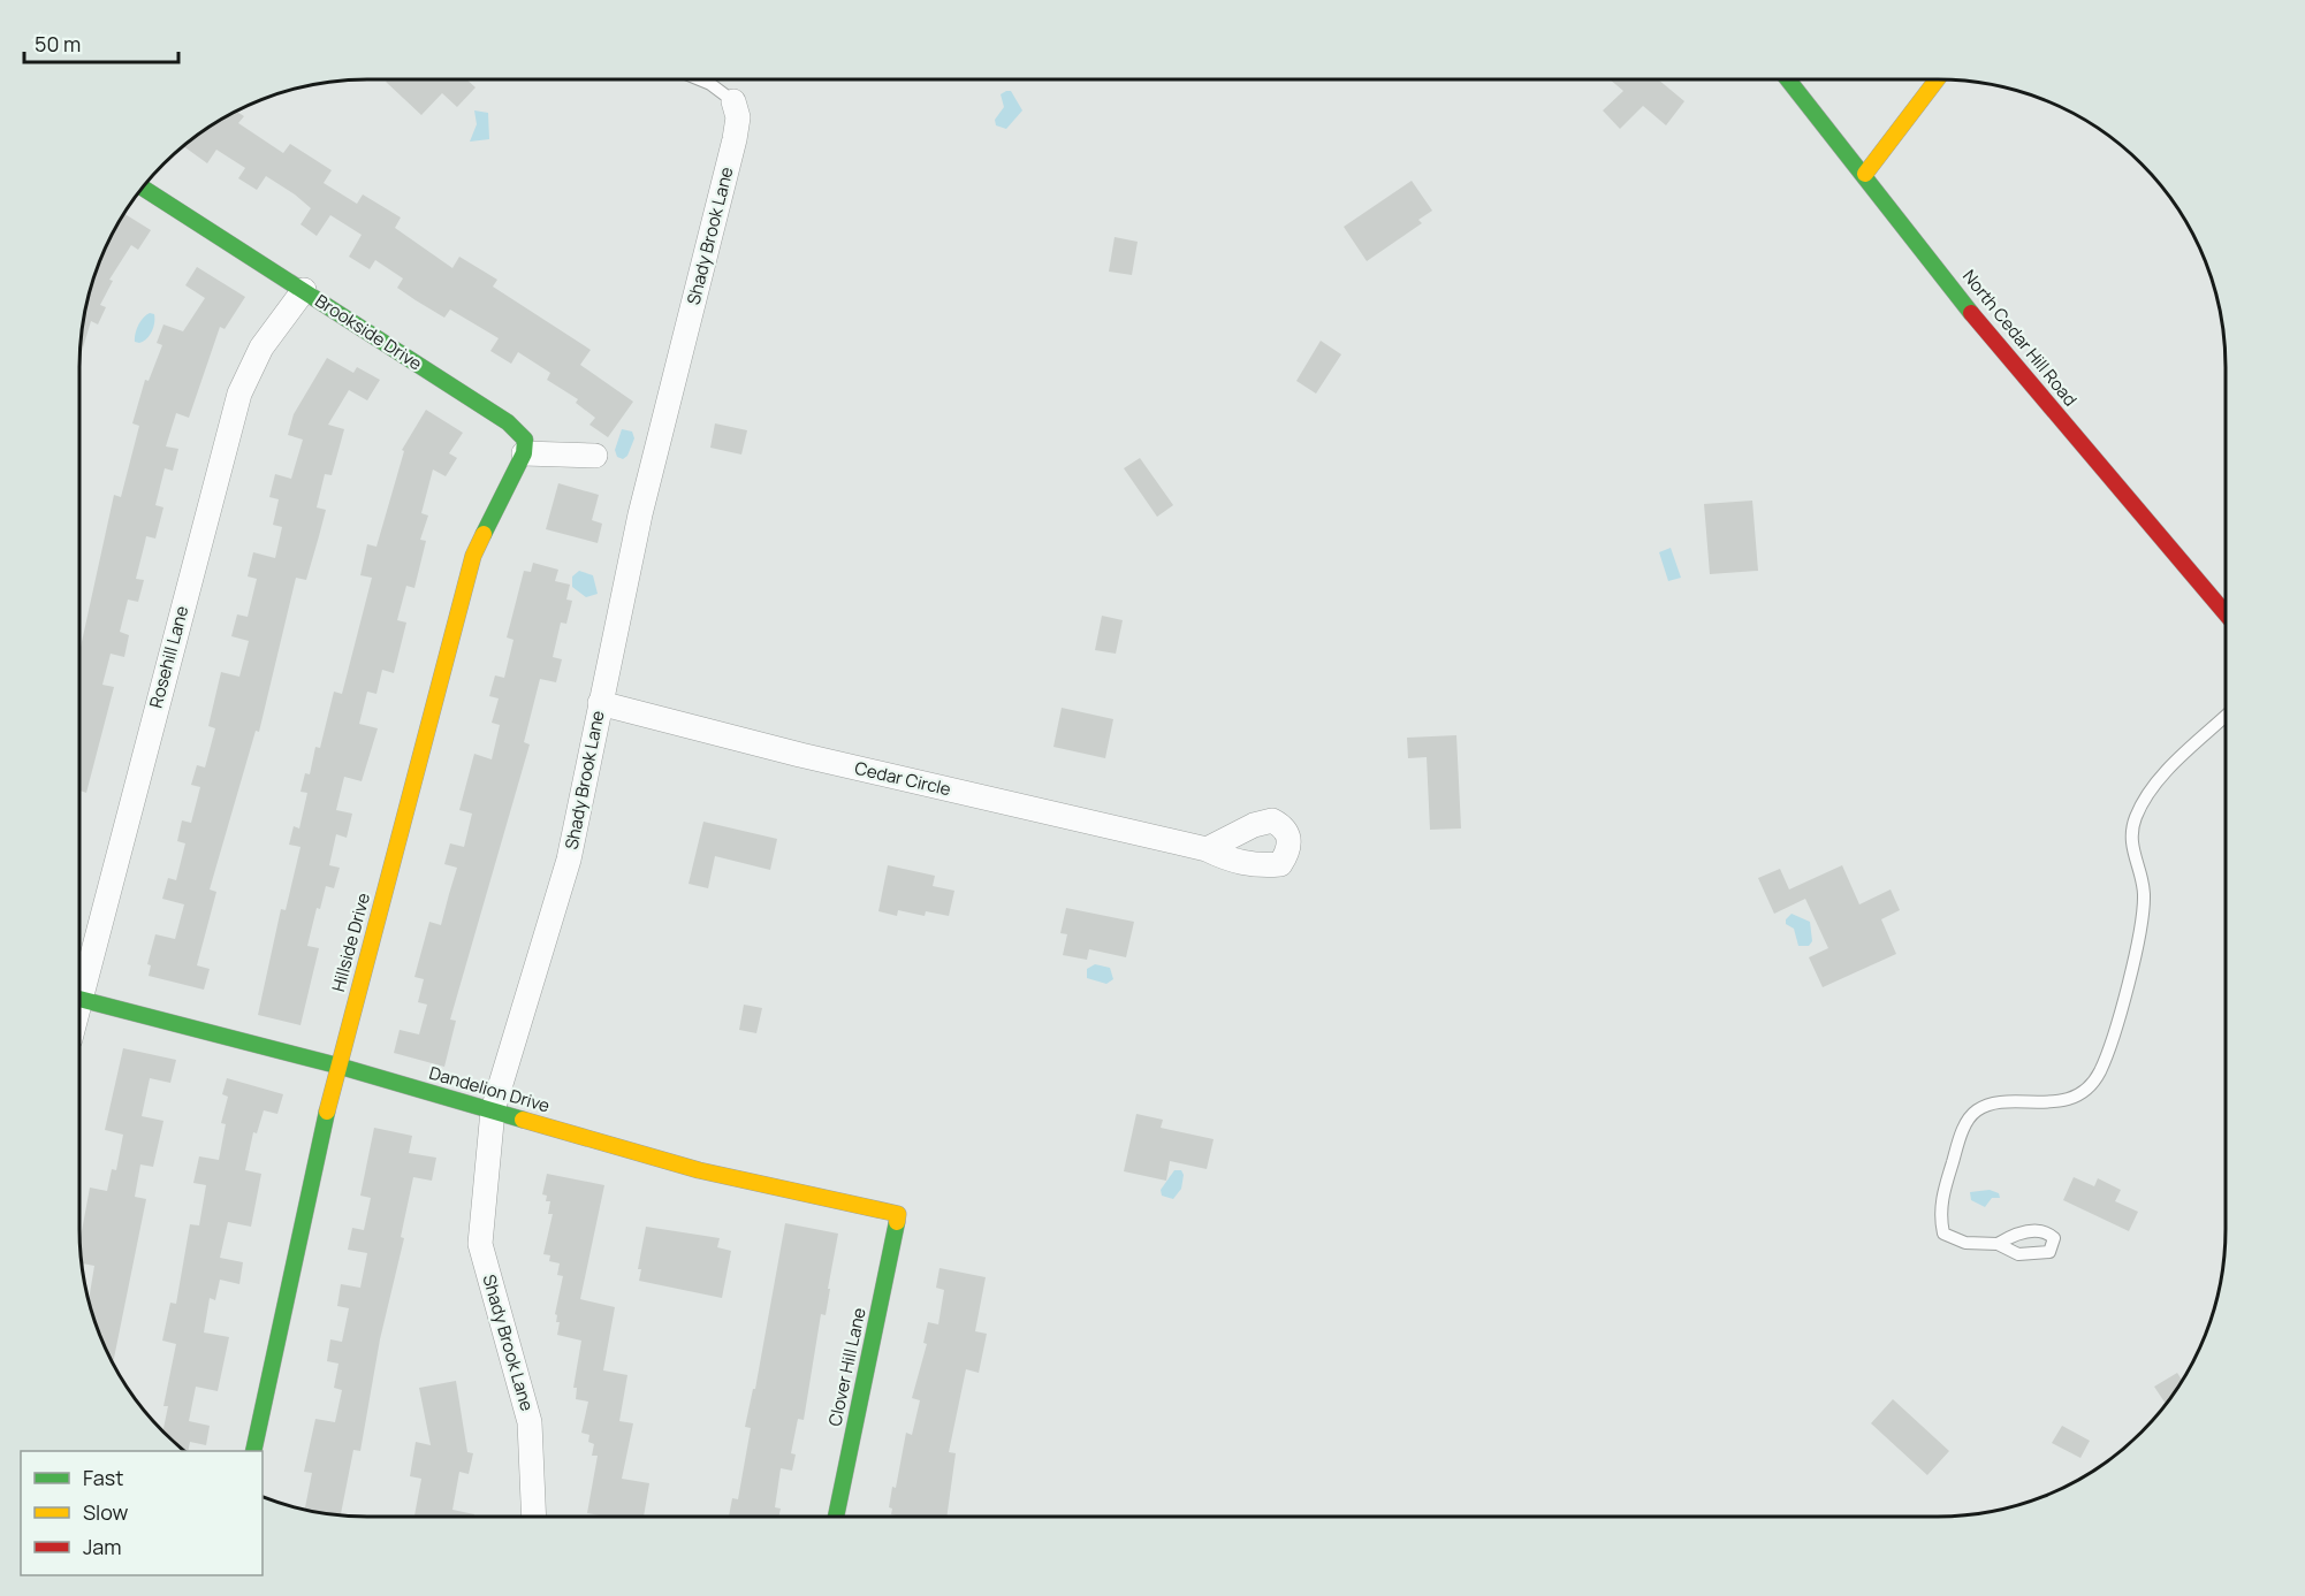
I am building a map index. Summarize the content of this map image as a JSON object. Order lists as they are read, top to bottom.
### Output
{
  "streets": {
    "street": [
      "Shady Brook Lane",
      "Brookside Drive",
      "North Cedar Hill Road",
      "Rosehill Lane",
      "Cedar Circle",
      "Hillside Drive",
      "Dandelion Drive",
      "Clover Hill Lane"
    ]
  },
  "crossings": [
    ["Shady Brook Lane", "Cedar Circle"],
    ["Shady Brook Lane", "Dandelion Drive"],
    ["Brookside Drive", "Rosehill Lane"],
    ["Brookside Drive", "Hillside Drive"],
    ["Hillside Drive", "Dandelion Drive"],
    ["Dandelion Drive", "Clover Hill Lane"]
  ],
  "legend": ["Fast", "Slow", "Jam"],
  "scale_bar": "50 m"
}
